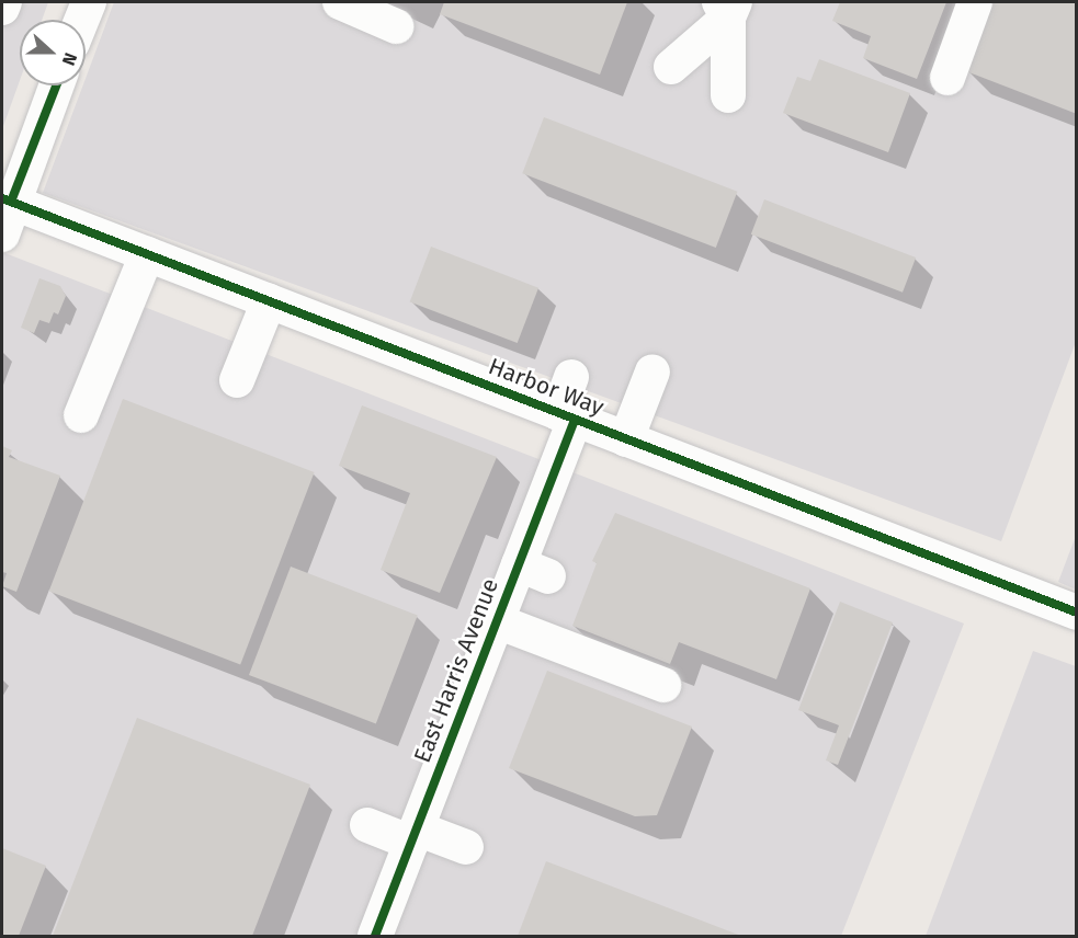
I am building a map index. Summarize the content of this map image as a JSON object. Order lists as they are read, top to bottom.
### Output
{
  "streets": {
    "street": ["Harbor Way", "East Harris Avenue"]
  },
  "crossings": [
    ["Harbor Way", "East Harris Avenue"]
  ],
  "north": "right"
}
